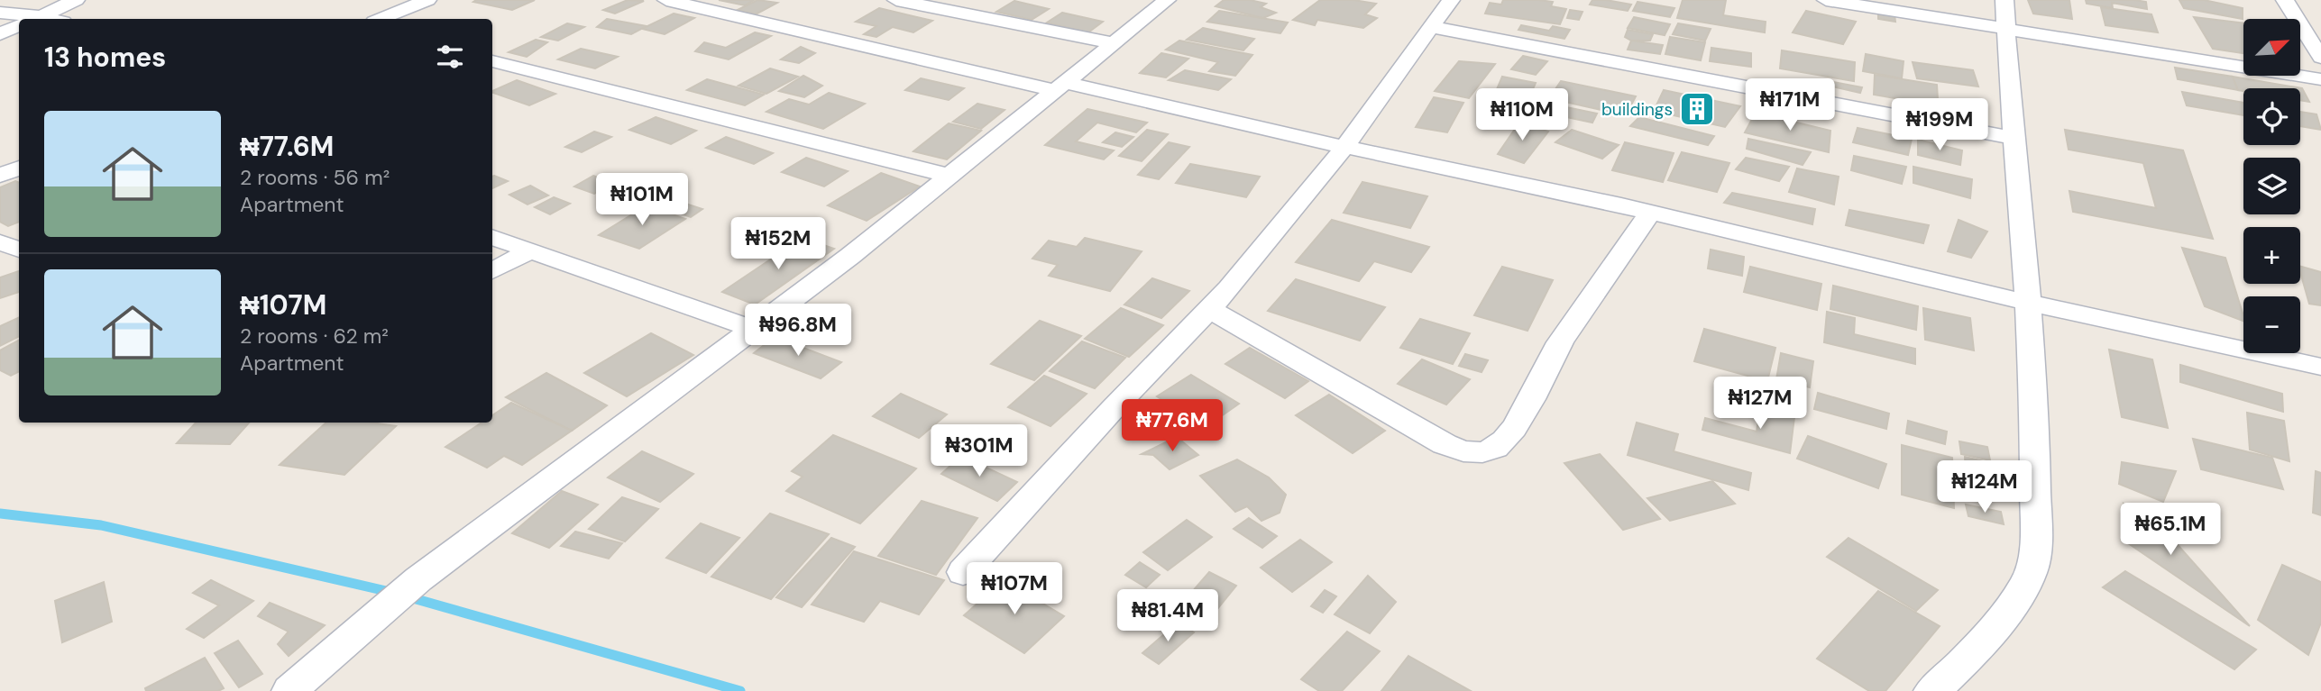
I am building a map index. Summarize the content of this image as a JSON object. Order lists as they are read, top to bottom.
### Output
{
  "places": {
    "building": ["buildings"]
  },
  "north": "top right",
  "page": {
    "map_buttons": ["+", "−"],
    "heading": "13 homes",
    "price": [
      "₦171M",
      "₦110M",
      "₦199M",
      "₦101M",
      "₦152M",
      "₦96.8M",
      "₦127M",
      "₦77.6M",
      "₦301M",
      "₦124M",
      "₦65.1M",
      "₦107M",
      "₦81.4M"
    ],
    "list": [
      {
        "name": "₦77.6M",
        "note": "2 rooms · 56 m² · Apartment"
      },
      {
        "name": "₦107M",
        "note": "2 rooms · 62 m² · Apartment"
      }
    ]
  }
}
